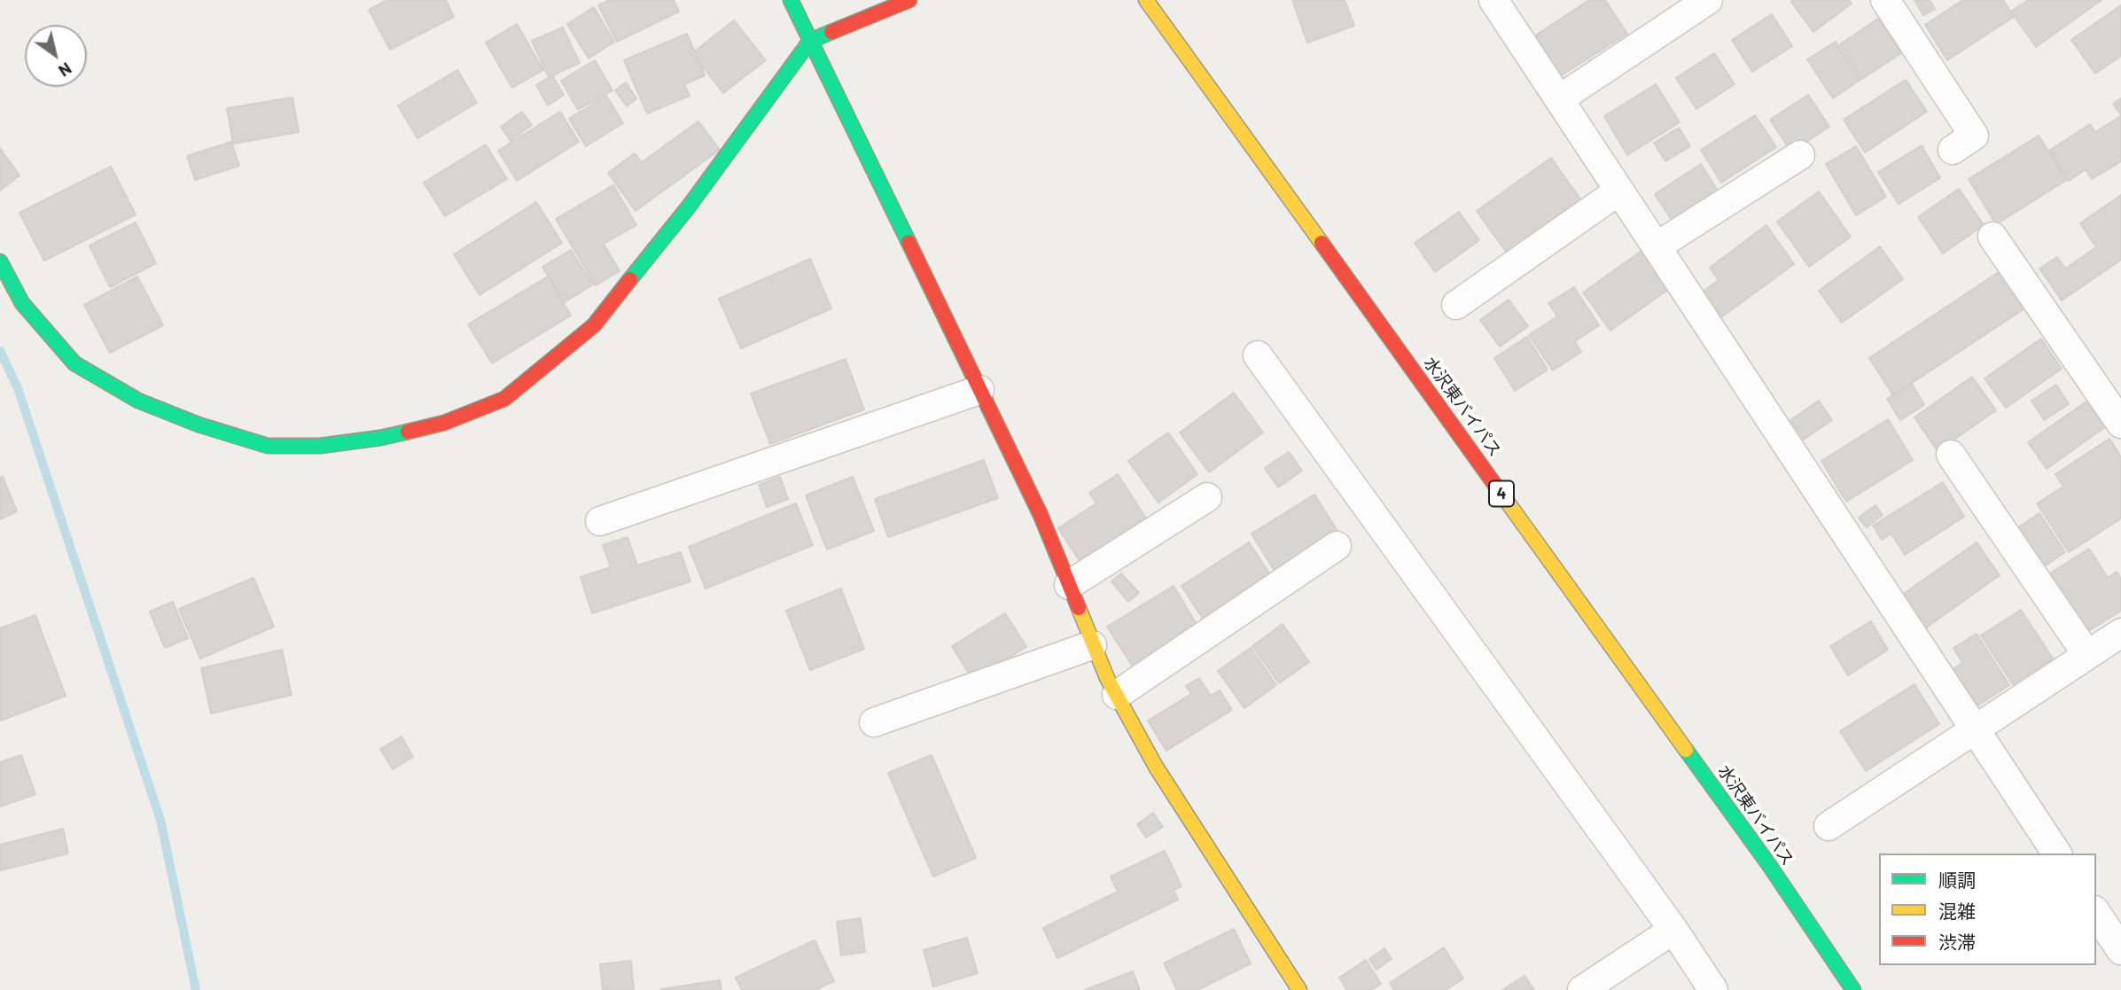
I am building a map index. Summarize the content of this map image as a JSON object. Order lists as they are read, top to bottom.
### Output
{
  "streets": {
    "main road": ["水沢東バイパス", "4"]
  },
  "legend": ["順調", "混雑", "渋滞"],
  "north": "bottom right"
}
